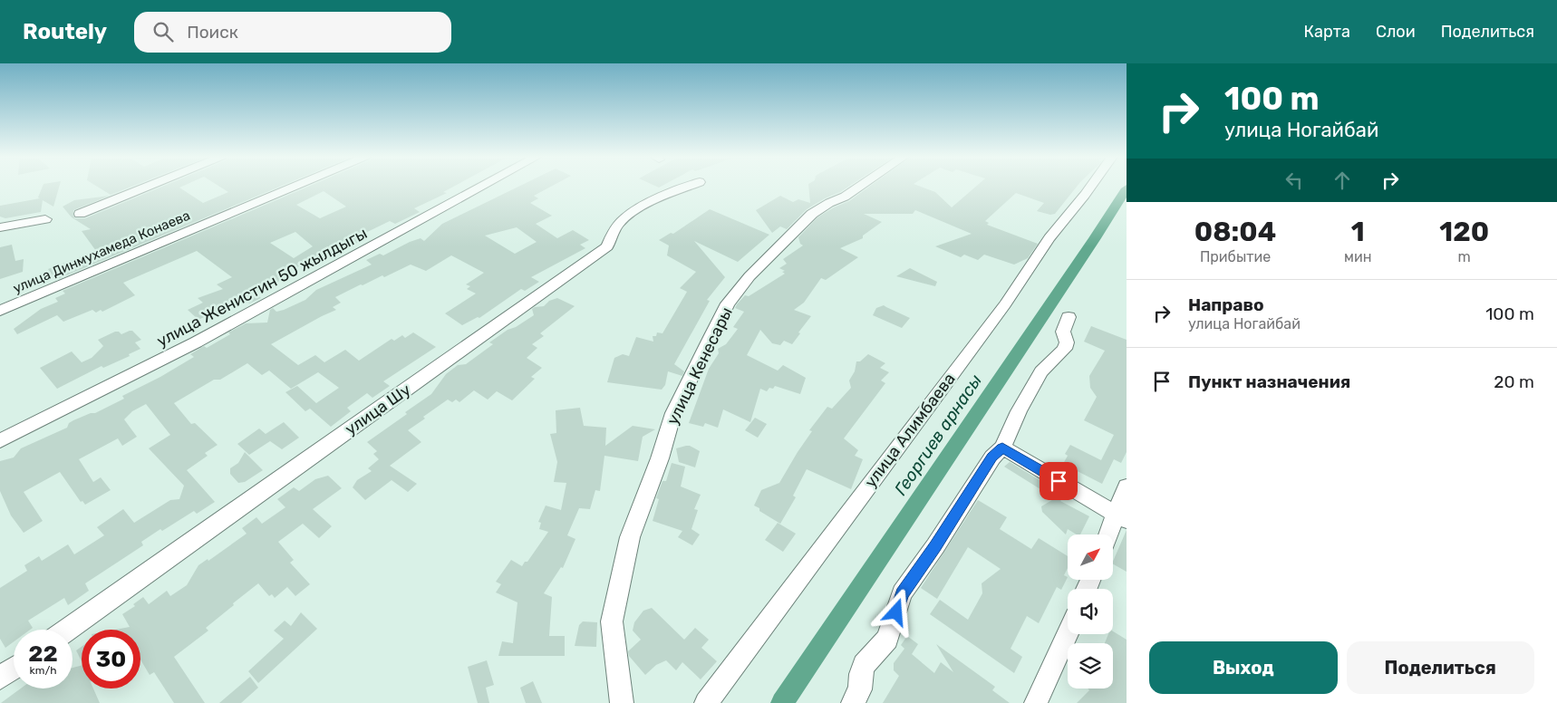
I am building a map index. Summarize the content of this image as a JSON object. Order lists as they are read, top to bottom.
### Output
{
  "streets": {
    "street": [
      "улица Динмухамеда Конаева",
      "улица Женистин 50 жылдыгы",
      "улица Кенесары",
      "улица Шу",
      "улица Алимбаева"
    ]
  },
  "water": ["Георгиев арнасы"],
  "north": "top right",
  "page": {
    "header": "Routely",
    "search": "Поиск",
    "nav": ["Карта", "Слои", "Поделиться"],
    "turn": ["100 m", "улица Ногайбай"],
    "eta": [
      "08:04",
      "Прибытие",
      "1",
      "мин",
      "120",
      "m"
    ],
    "list": [
      {
        "name": "Направо",
        "note": "улица Ногайбай",
        "value": "100 m"
      },
      {
        "name": "Пункт назначения",
        "value": "20 m"
      }
    ],
    "speed": "22 km/h",
    "limit": "30",
    "buttons": ["Выход", "Поделиться"]
  }
}
